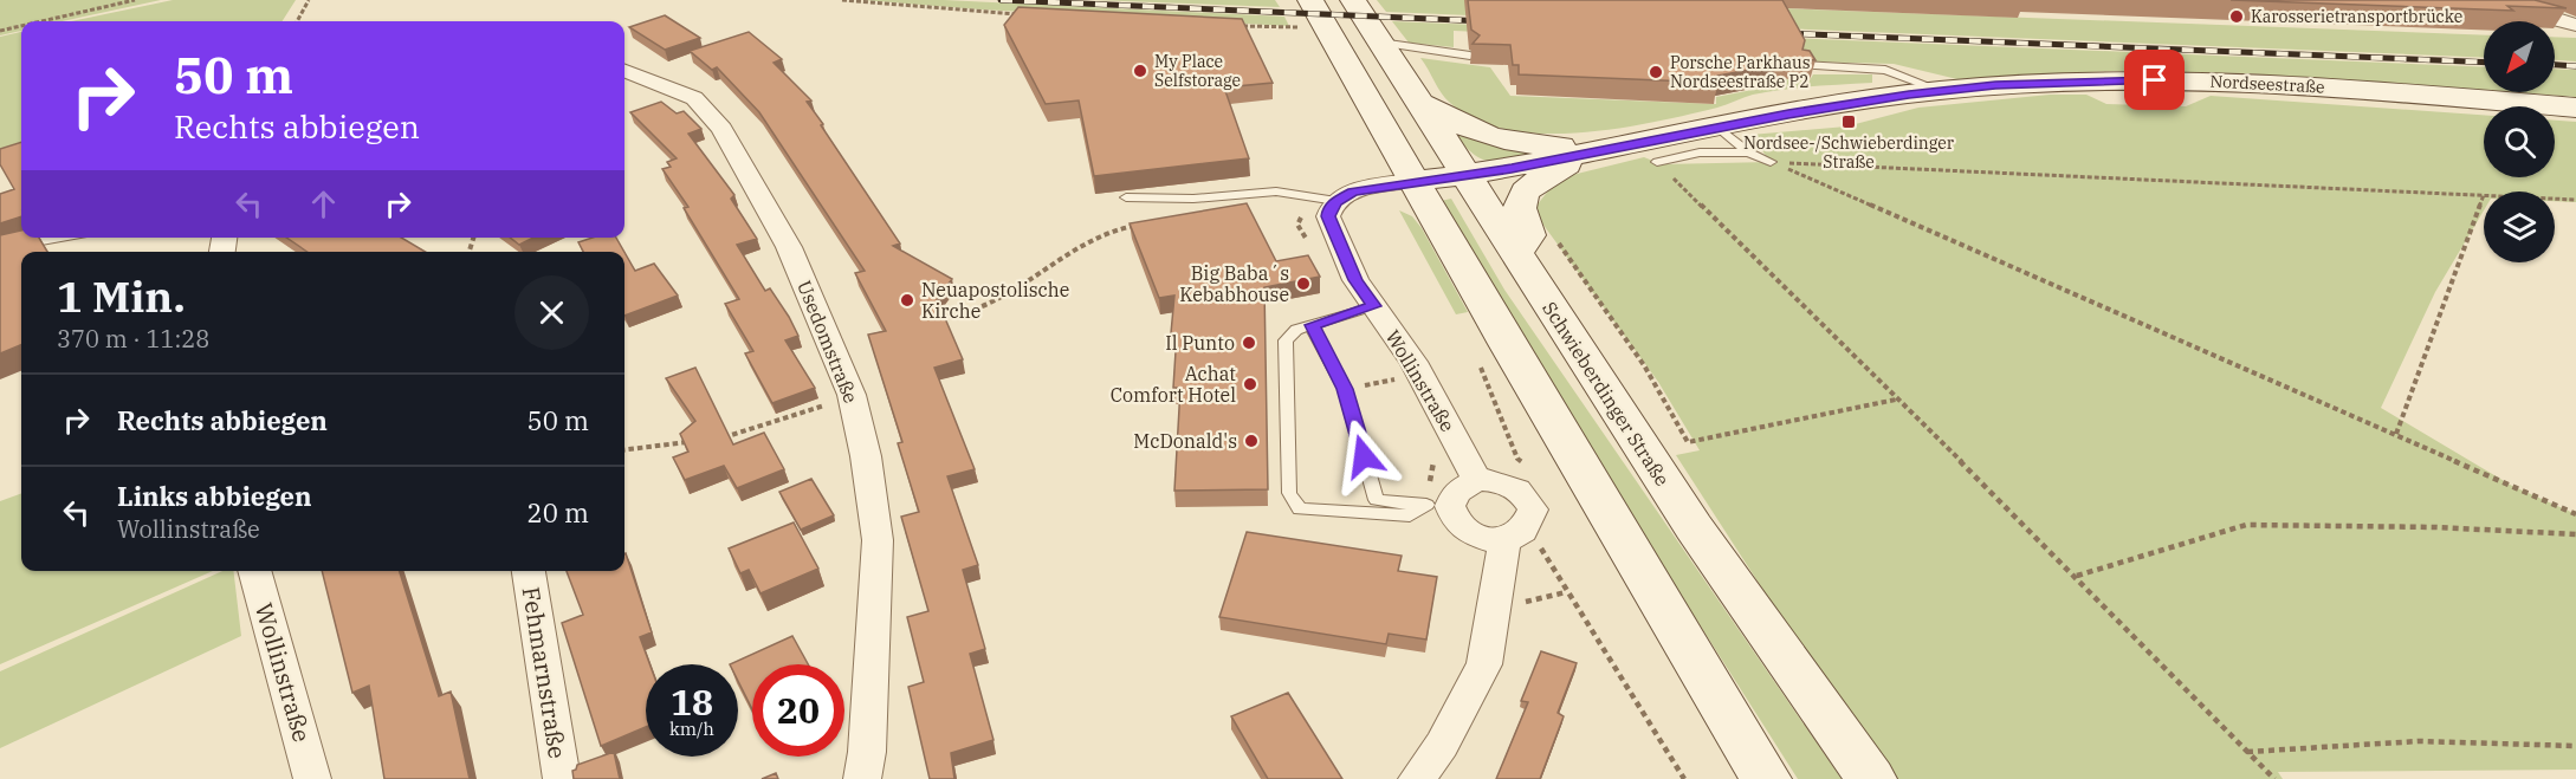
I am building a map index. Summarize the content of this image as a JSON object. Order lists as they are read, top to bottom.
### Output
{
  "streets": {
    "main road": ["Nordseestraße", "Schwieberdinger Straße"],
    "street": ["Usedomstraße", "Wollinstraße", "Fehmarnstraße"]
  },
  "crossings": [
    ["Nordseestraße", "Schwieberdinger Straße"]
  ],
  "places": {
    "other": [
      "Karosserietransportbrücke",
      "My Place Selfstorage",
      "Porsche Parkhaus Nordseestraße P2",
      "Big Baba´s Kebabhouse",
      "Neuapostolische Kirche",
      "Il Punto",
      "Achat Comfort Hotel",
      "McDonald's"
    ],
    "transit": ["Nordsee-/Schwieberdinger Straße"]
  },
  "north": "bottom left",
  "page": {
    "turn": ["50 m", "Rechts abbiegen"],
    "heading": ["1 Min.", "370 m · 11:28"],
    "list": [
      {
        "name": "Rechts abbiegen",
        "value": "50 m"
      },
      {
        "name": "Links abbiegen",
        "note": "Wollinstraße",
        "value": "20 m"
      }
    ],
    "speed": "18 km/h",
    "limit": "20"
  }
}
